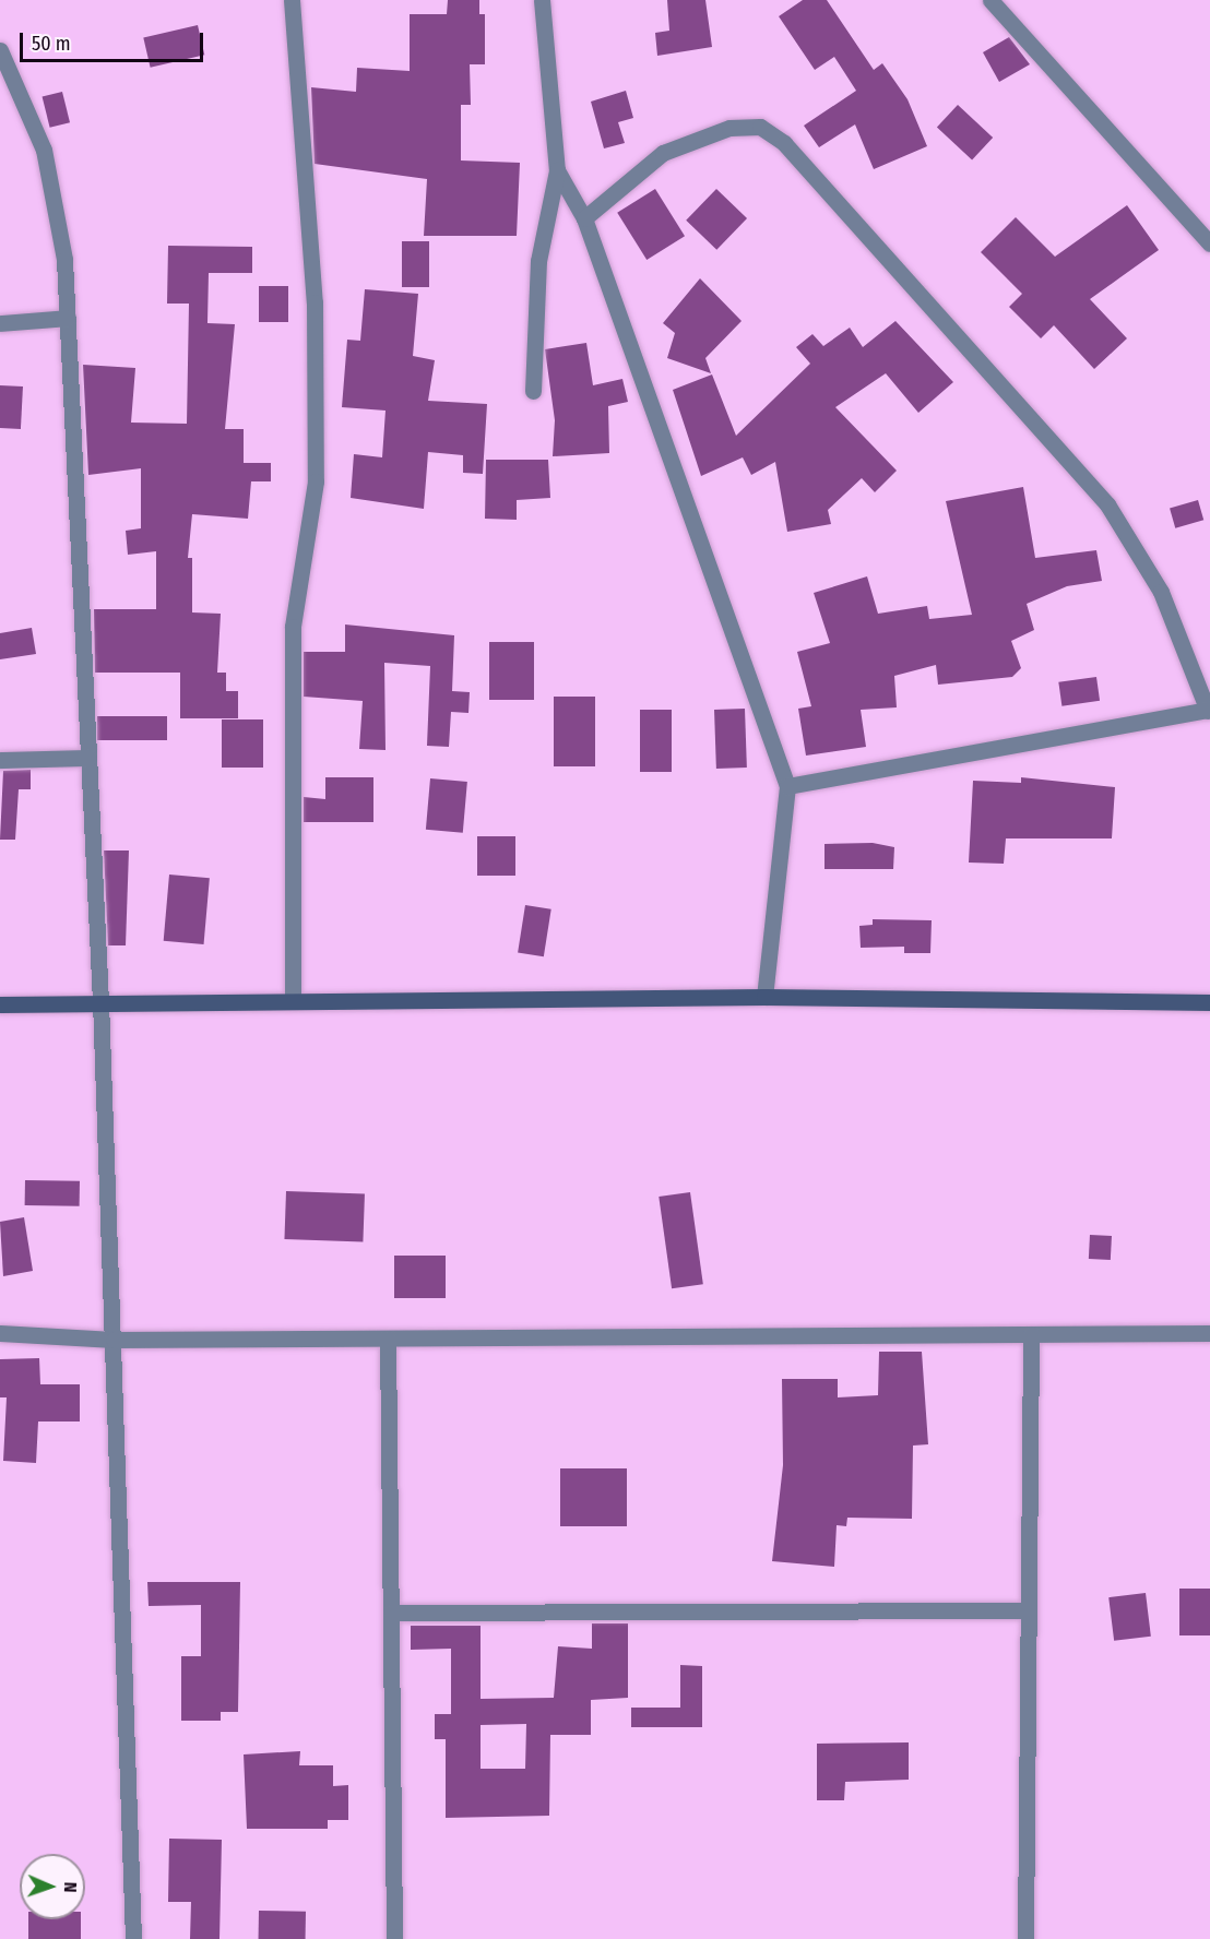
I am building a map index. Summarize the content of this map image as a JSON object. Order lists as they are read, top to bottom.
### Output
{
  "scale_bar": "50 m",
  "north": "right"
}
